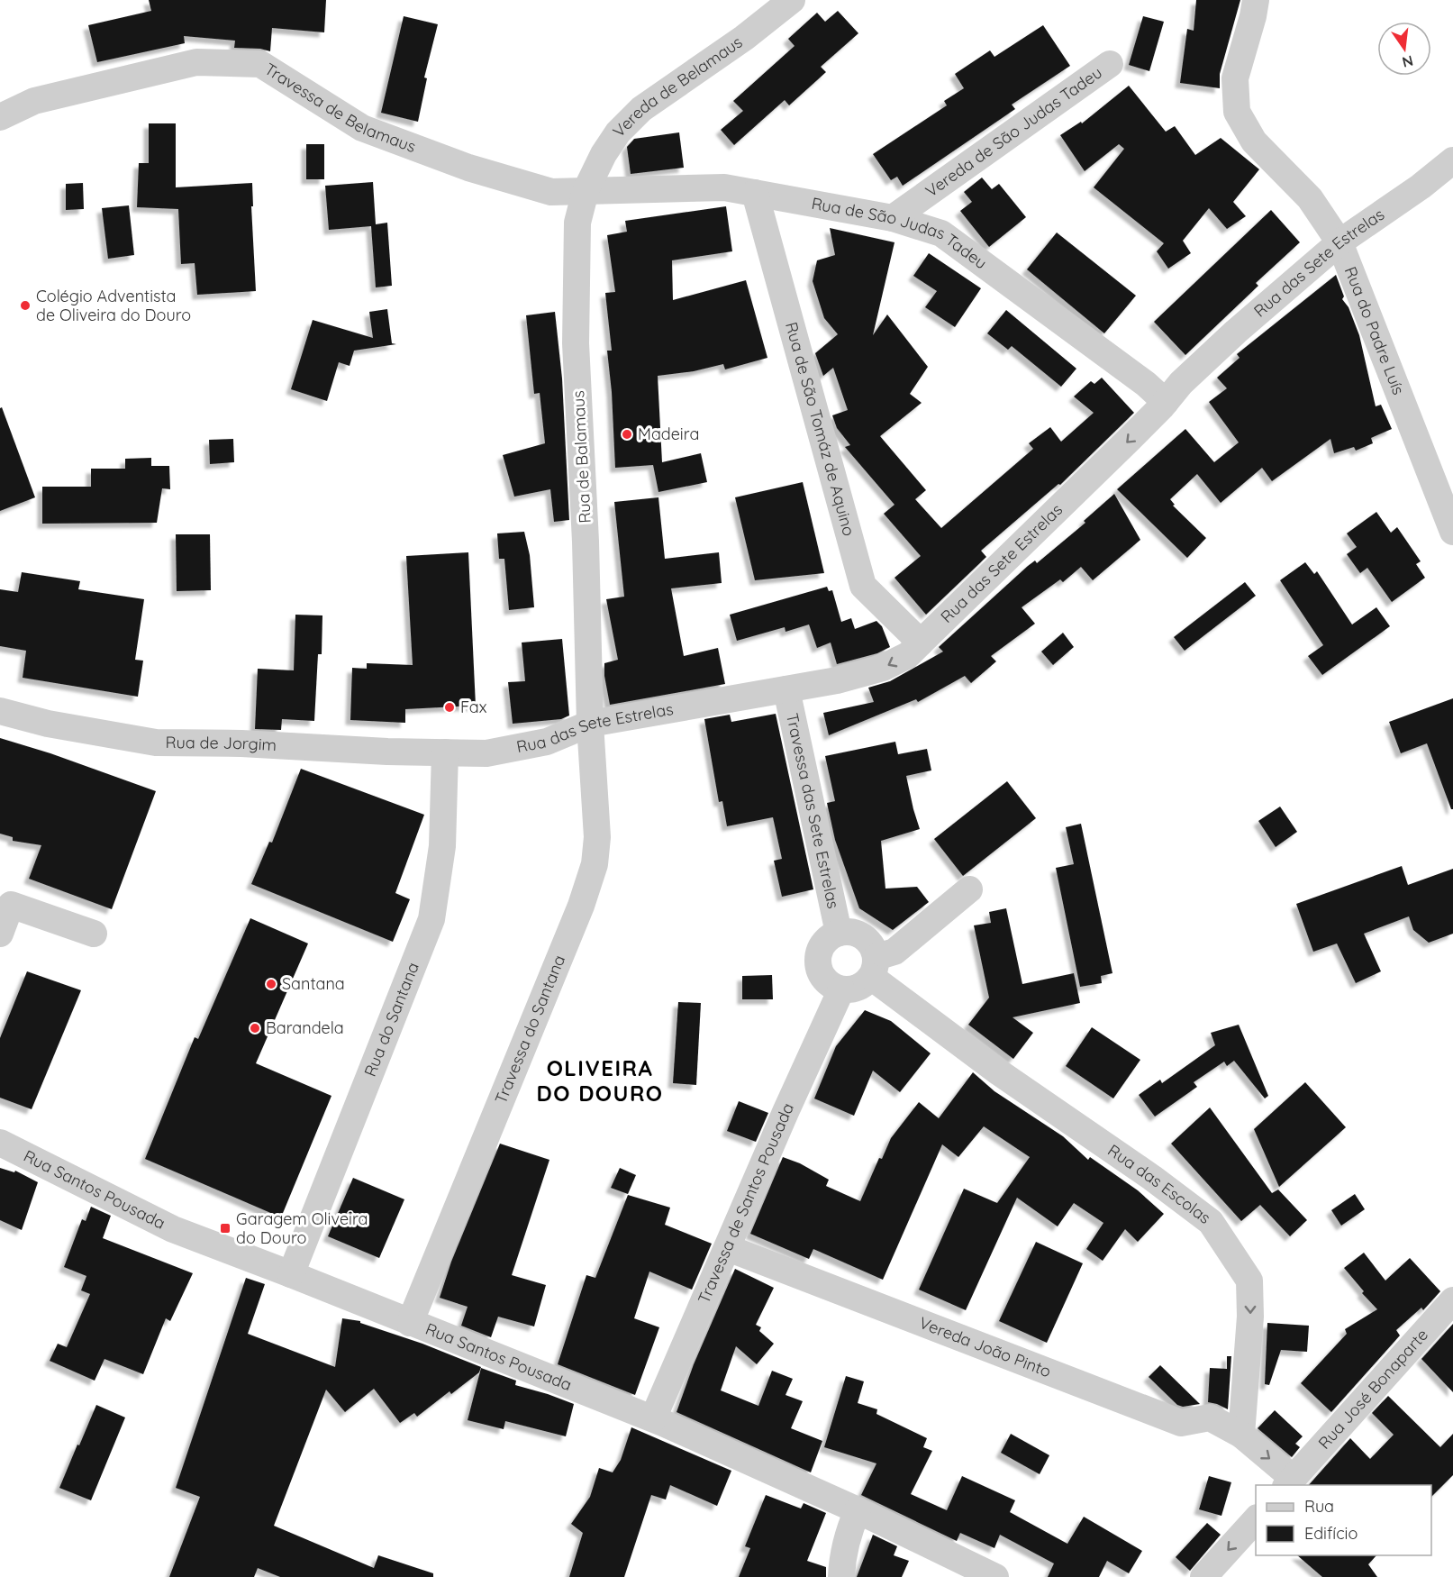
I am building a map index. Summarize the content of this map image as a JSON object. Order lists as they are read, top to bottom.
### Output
{
  "streets": {
    "street": [
      "Vereda de Belamaus",
      "Travessa de Belamaus",
      "Vereda de São Judas Tadeu",
      "Rua de São Judas Tadeu",
      "Rua das Sete Estrelas",
      "Rua do Padre Luís",
      "Rua de São Tomáz de Aquino",
      "Rua de Balamaus",
      "Rua de Jorgim",
      "Travessa das Sete Estrelas",
      "Rua do Santana",
      "Travessa do Santana",
      "Rua das Escolas",
      "Rua Santos Pousada",
      "Travessa de Santos Pousada",
      "Vereda João Pinto",
      "Rua José Bonaparte"
    ]
  },
  "crossings": [
    ["Vereda de Belamaus", "Travessa de Belamaus"],
    ["Vereda de Belamaus", "Rua de São Judas Tadeu"],
    ["Vereda de Belamaus", "Rua de Balamaus"],
    ["Travessa de Belamaus", "Rua de São Judas Tadeu"],
    ["Travessa de Belamaus", "Rua de Balamaus"],
    ["Vereda de São Judas Tadeu", "Rua de São Judas Tadeu"],
    ["Rua de São Judas Tadeu", "Rua das Sete Estrelas"],
    ["Rua de São Judas Tadeu", "Rua de São Tomáz de Aquino"],
    ["Rua de São Judas Tadeu", "Rua de Balamaus"],
    ["Rua das Sete Estrelas", "Rua do Padre Luís"],
    ["Rua das Sete Estrelas", "Rua de São Tomáz de Aquino"],
    ["Rua das Sete Estrelas", "Rua de Balamaus"],
    ["Rua das Sete Estrelas", "Rua de Jorgim"],
    ["Rua das Sete Estrelas", "Travessa das Sete Estrelas"],
    ["Rua das Sete Estrelas", "Rua do Santana"],
    ["Rua das Sete Estrelas", "Travessa do Santana"],
    ["Rua de Balamaus", "Travessa do Santana"],
    ["Rua de Jorgim", "Rua do Santana"],
    ["Travessa das Sete Estrelas", "Rua das Escolas"],
    ["Travessa das Sete Estrelas", "Travessa de Santos Pousada"],
    ["Rua do Santana", "Rua Santos Pousada"],
    ["Travessa do Santana", "Rua Santos Pousada"],
    ["Rua das Escolas", "Travessa de Santos Pousada"],
    ["Rua das Escolas", "Vereda João Pinto"],
    ["Rua Santos Pousada", "Travessa de Santos Pousada"],
    ["Travessa de Santos Pousada", "Vereda João Pinto"]
  ],
  "one_way": ["Rua das Sete Estrelas", "Rua das Escolas"],
  "districts": ["OLIVEIRA DO DOURO"],
  "places": {
    "other": [
      "Colégio Adventista de Oliveira do Douro",
      "Madeira",
      "Fax",
      "Santana",
      "Barandela"
    ],
    "transit": ["Garagem Oliveira do Douro"]
  },
  "legend": ["Rua", "Edifício"],
  "north": "bottom"
}
